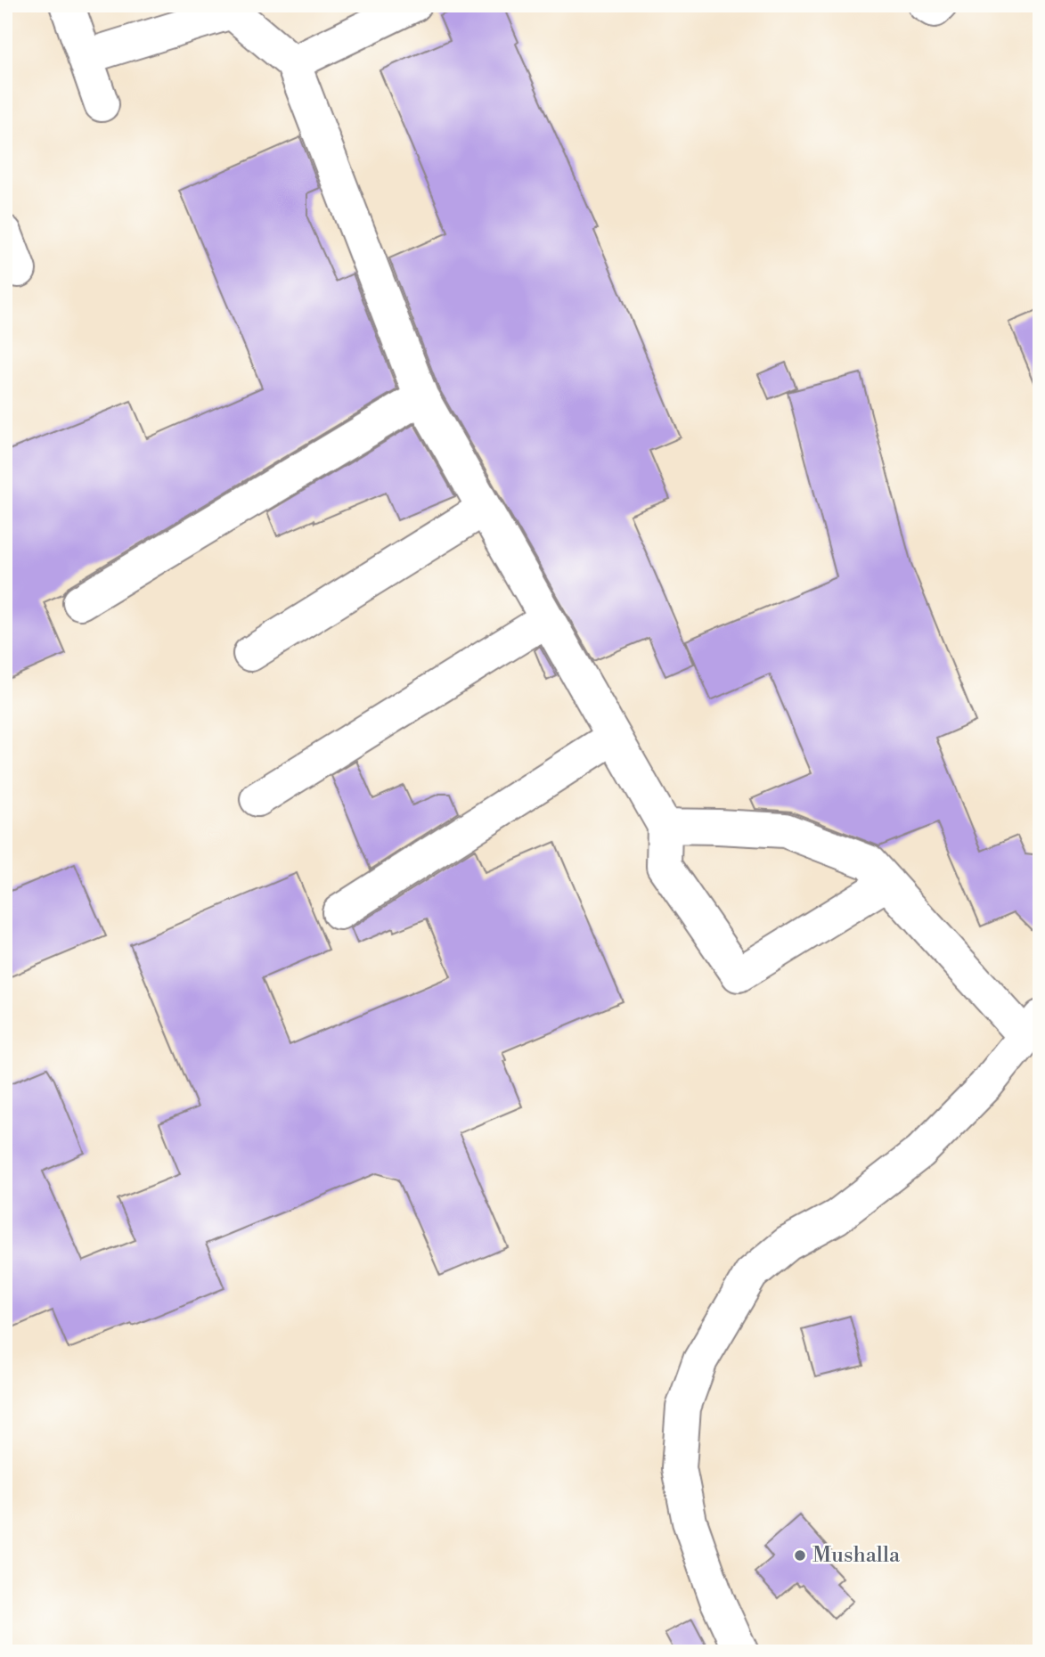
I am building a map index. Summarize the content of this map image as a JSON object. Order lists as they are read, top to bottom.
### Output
{
  "places": ["Mushalla"]
}
